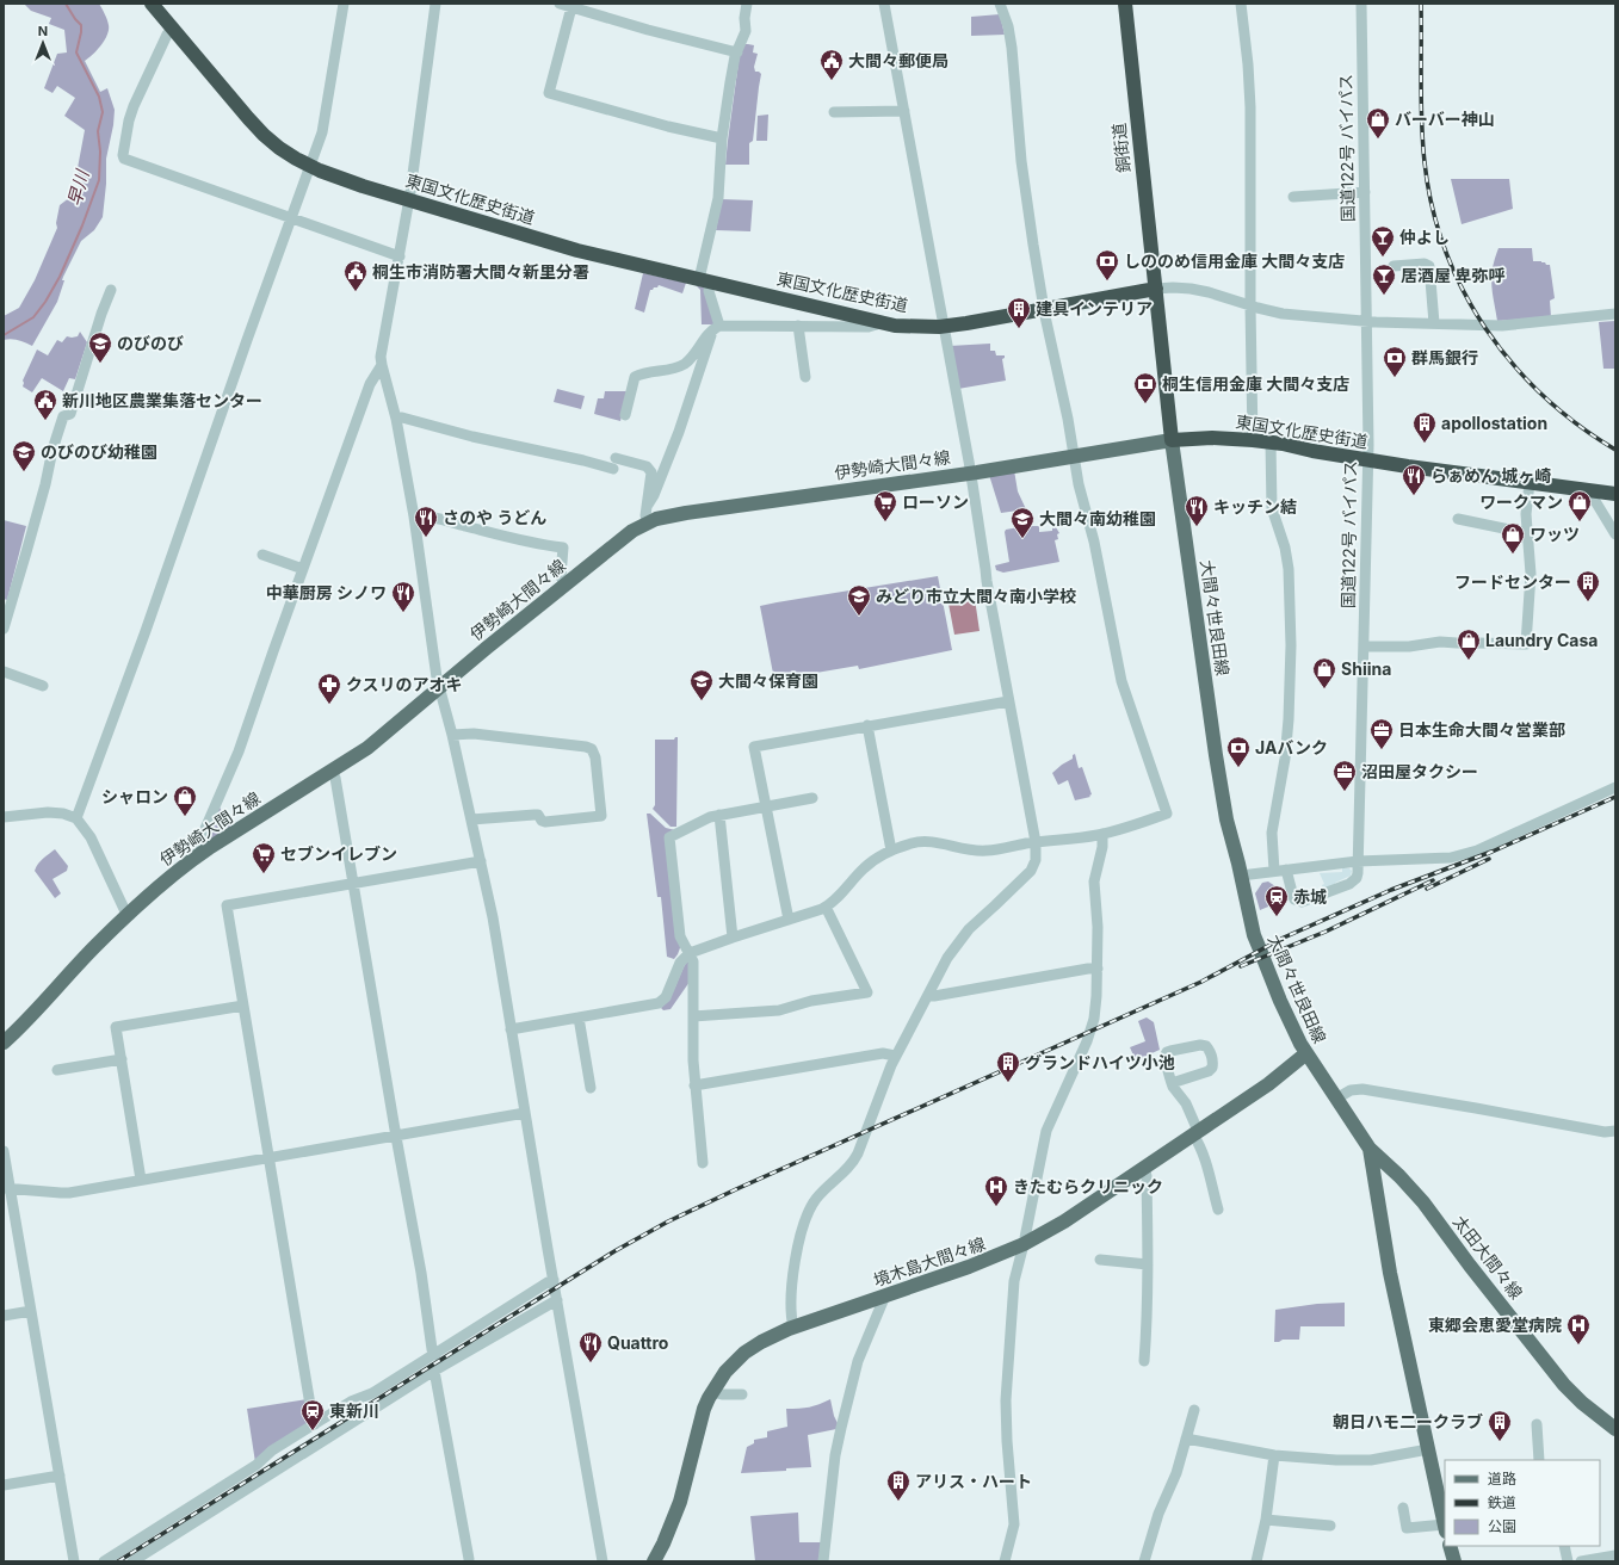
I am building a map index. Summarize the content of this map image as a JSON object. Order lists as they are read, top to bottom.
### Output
{
  "streets": {
    "highway": ["銅街道", "東国文化歴史街道"],
    "main road": [
      "伊勢崎大間々線",
      "大間々世良田線",
      "太田大間々線",
      "境木島大間々線"
    ],
    "street": ["国道122号 バイパス"]
  },
  "crossings": [
    ["銅街道", "東国文化歴史街道"],
    ["国道122号 バイパス", "東国文化歴史街道"],
    ["東国文化歴史街道", "伊勢崎大間々線"],
    ["東国文化歴史街道", "大間々世良田線"],
    ["伊勢崎大間々線", "大間々世良田線"],
    ["大間々世良田線", "太田大間々線"],
    ["大間々世良田線", "境木島大間々線"]
  ],
  "water": ["早川"],
  "places": {
    "public building": ["大間々郵便局", "桐生市消防署大間々新里分署", "新川地区農業集落センター"],
    "shop": [
      "バーバー神山",
      "ワークマン",
      "ワッツ",
      "Laundry Casa",
      "Shiina",
      "シャロン"
    ],
    "bar": ["仲よし", "居酒屋 卑弥呼"],
    "bank": [
      "しののめ信用金庫 大間々支店",
      "群馬銀行",
      "桐生信用金庫 大間々支店",
      "JAバンク"
    ],
    "building": [
      "建具インテリア",
      "apollostation",
      "フードセンター",
      "グランドハイツ小池",
      "朝日ハモ二ークラブ",
      "アリス・ハート"
    ],
    "school or university": [
      "のびのび",
      "のびのび幼稚園",
      "大間々南幼稚園",
      "みどり市立大間々南小学校",
      "大間々保育園"
    ],
    "restaurant": [
      "らぁめん 城ヶ崎",
      "キッチン結",
      "さのや うどん",
      "中華厨房 シノワ",
      "Quattro"
    ],
    "supermarket": ["ローソン", "セブンイレブン"],
    "pharmacy": ["クスリのアオキ"],
    "office": ["日本生命大間々営業部", "沼田屋タクシー"],
    "station": ["赤城", "東新川"],
    "hospital": ["きたむらクリニック", "東郷会恵愛堂病院"]
  },
  "legend": ["道路", "鉄道", "公園"],
  "north": "top"
}
